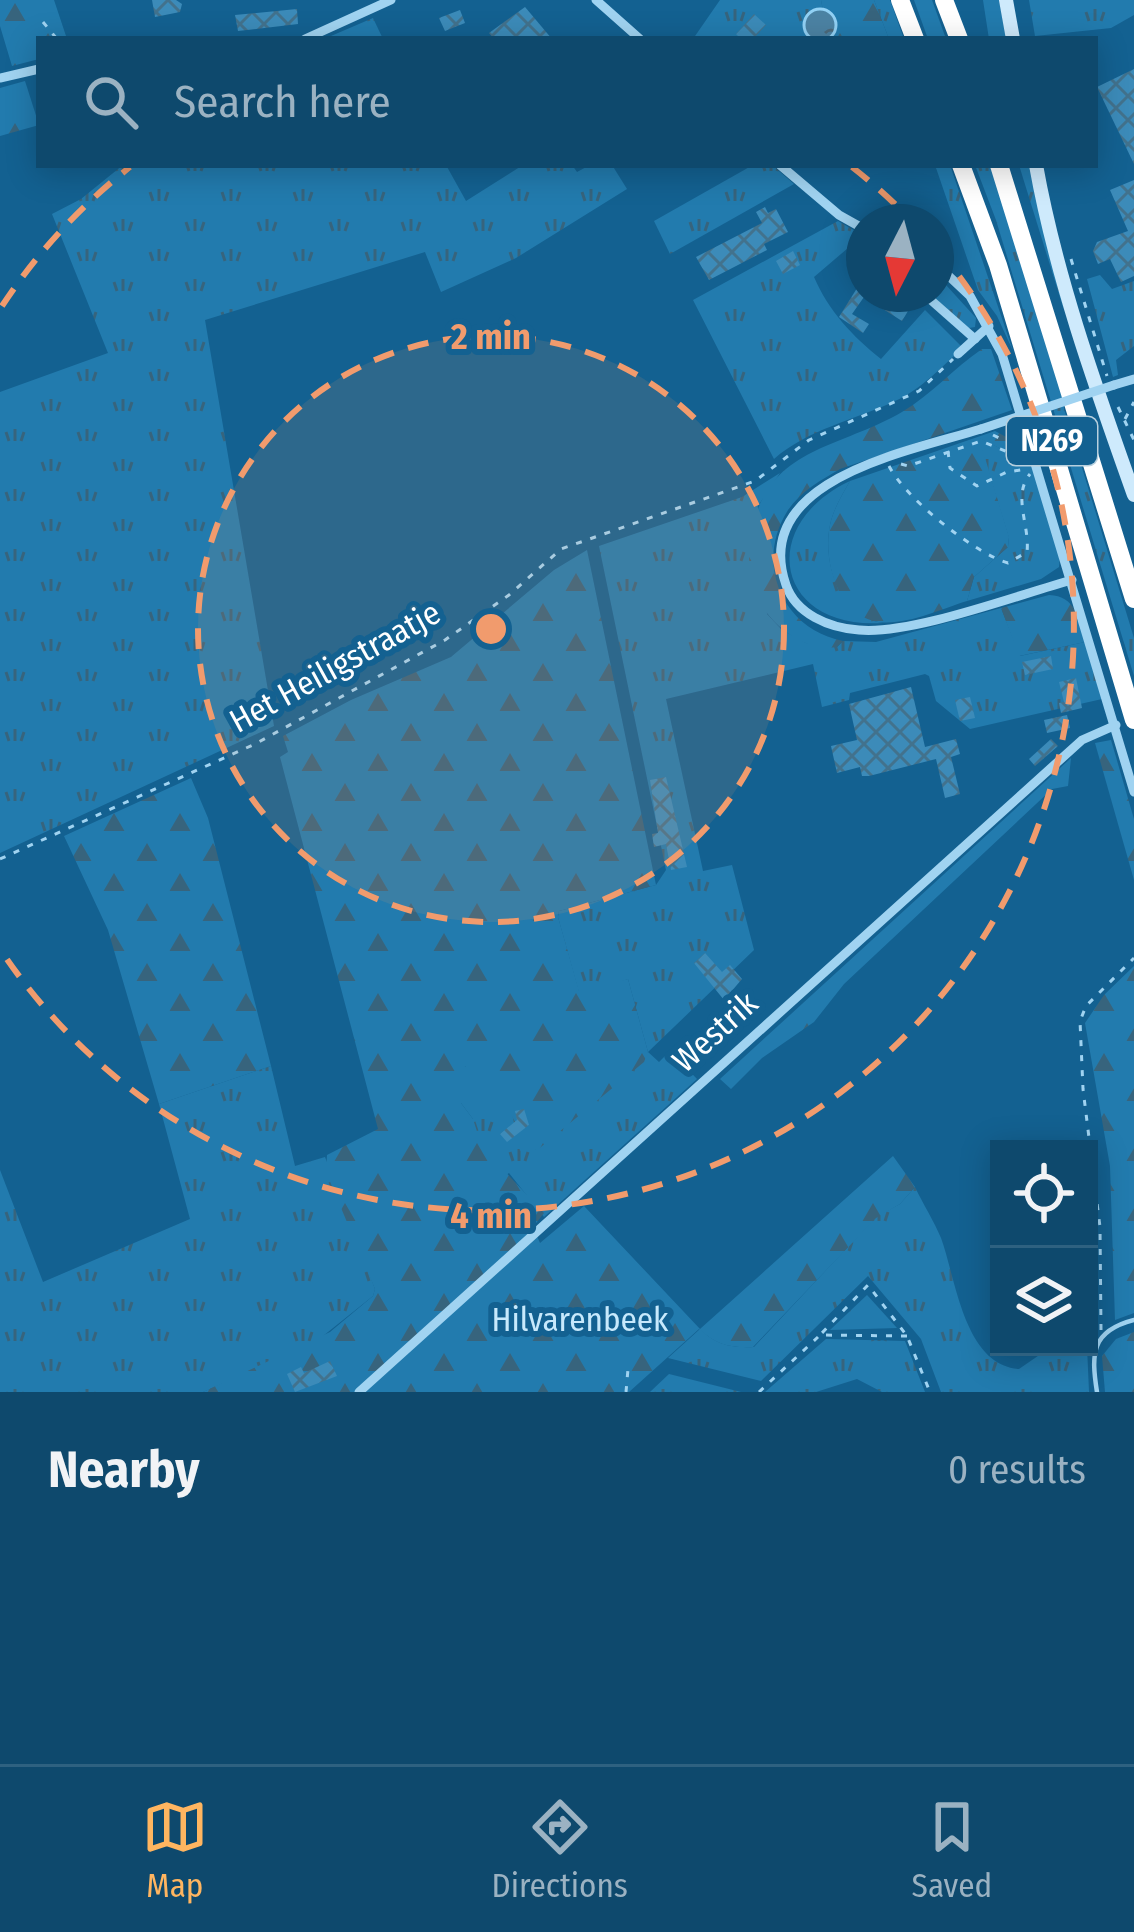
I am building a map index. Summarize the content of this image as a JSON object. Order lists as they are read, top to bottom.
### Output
{
  "streets": {
    "highway": ["N269"],
    "street": ["Westrik"],
    "path": ["Het Heiligstraatje"]
  },
  "crossings": [
    ["N269", "Westrik"]
  ],
  "parks": ["Hilvarenbeek"],
  "north": "bottom",
  "page": {
    "search": "Search here",
    "heading": ["Nearby", "0 results"],
    "nav": ["Map", "Directions", "Saved"]
  },
  "rings": ["2 min", "4 min"]
}
